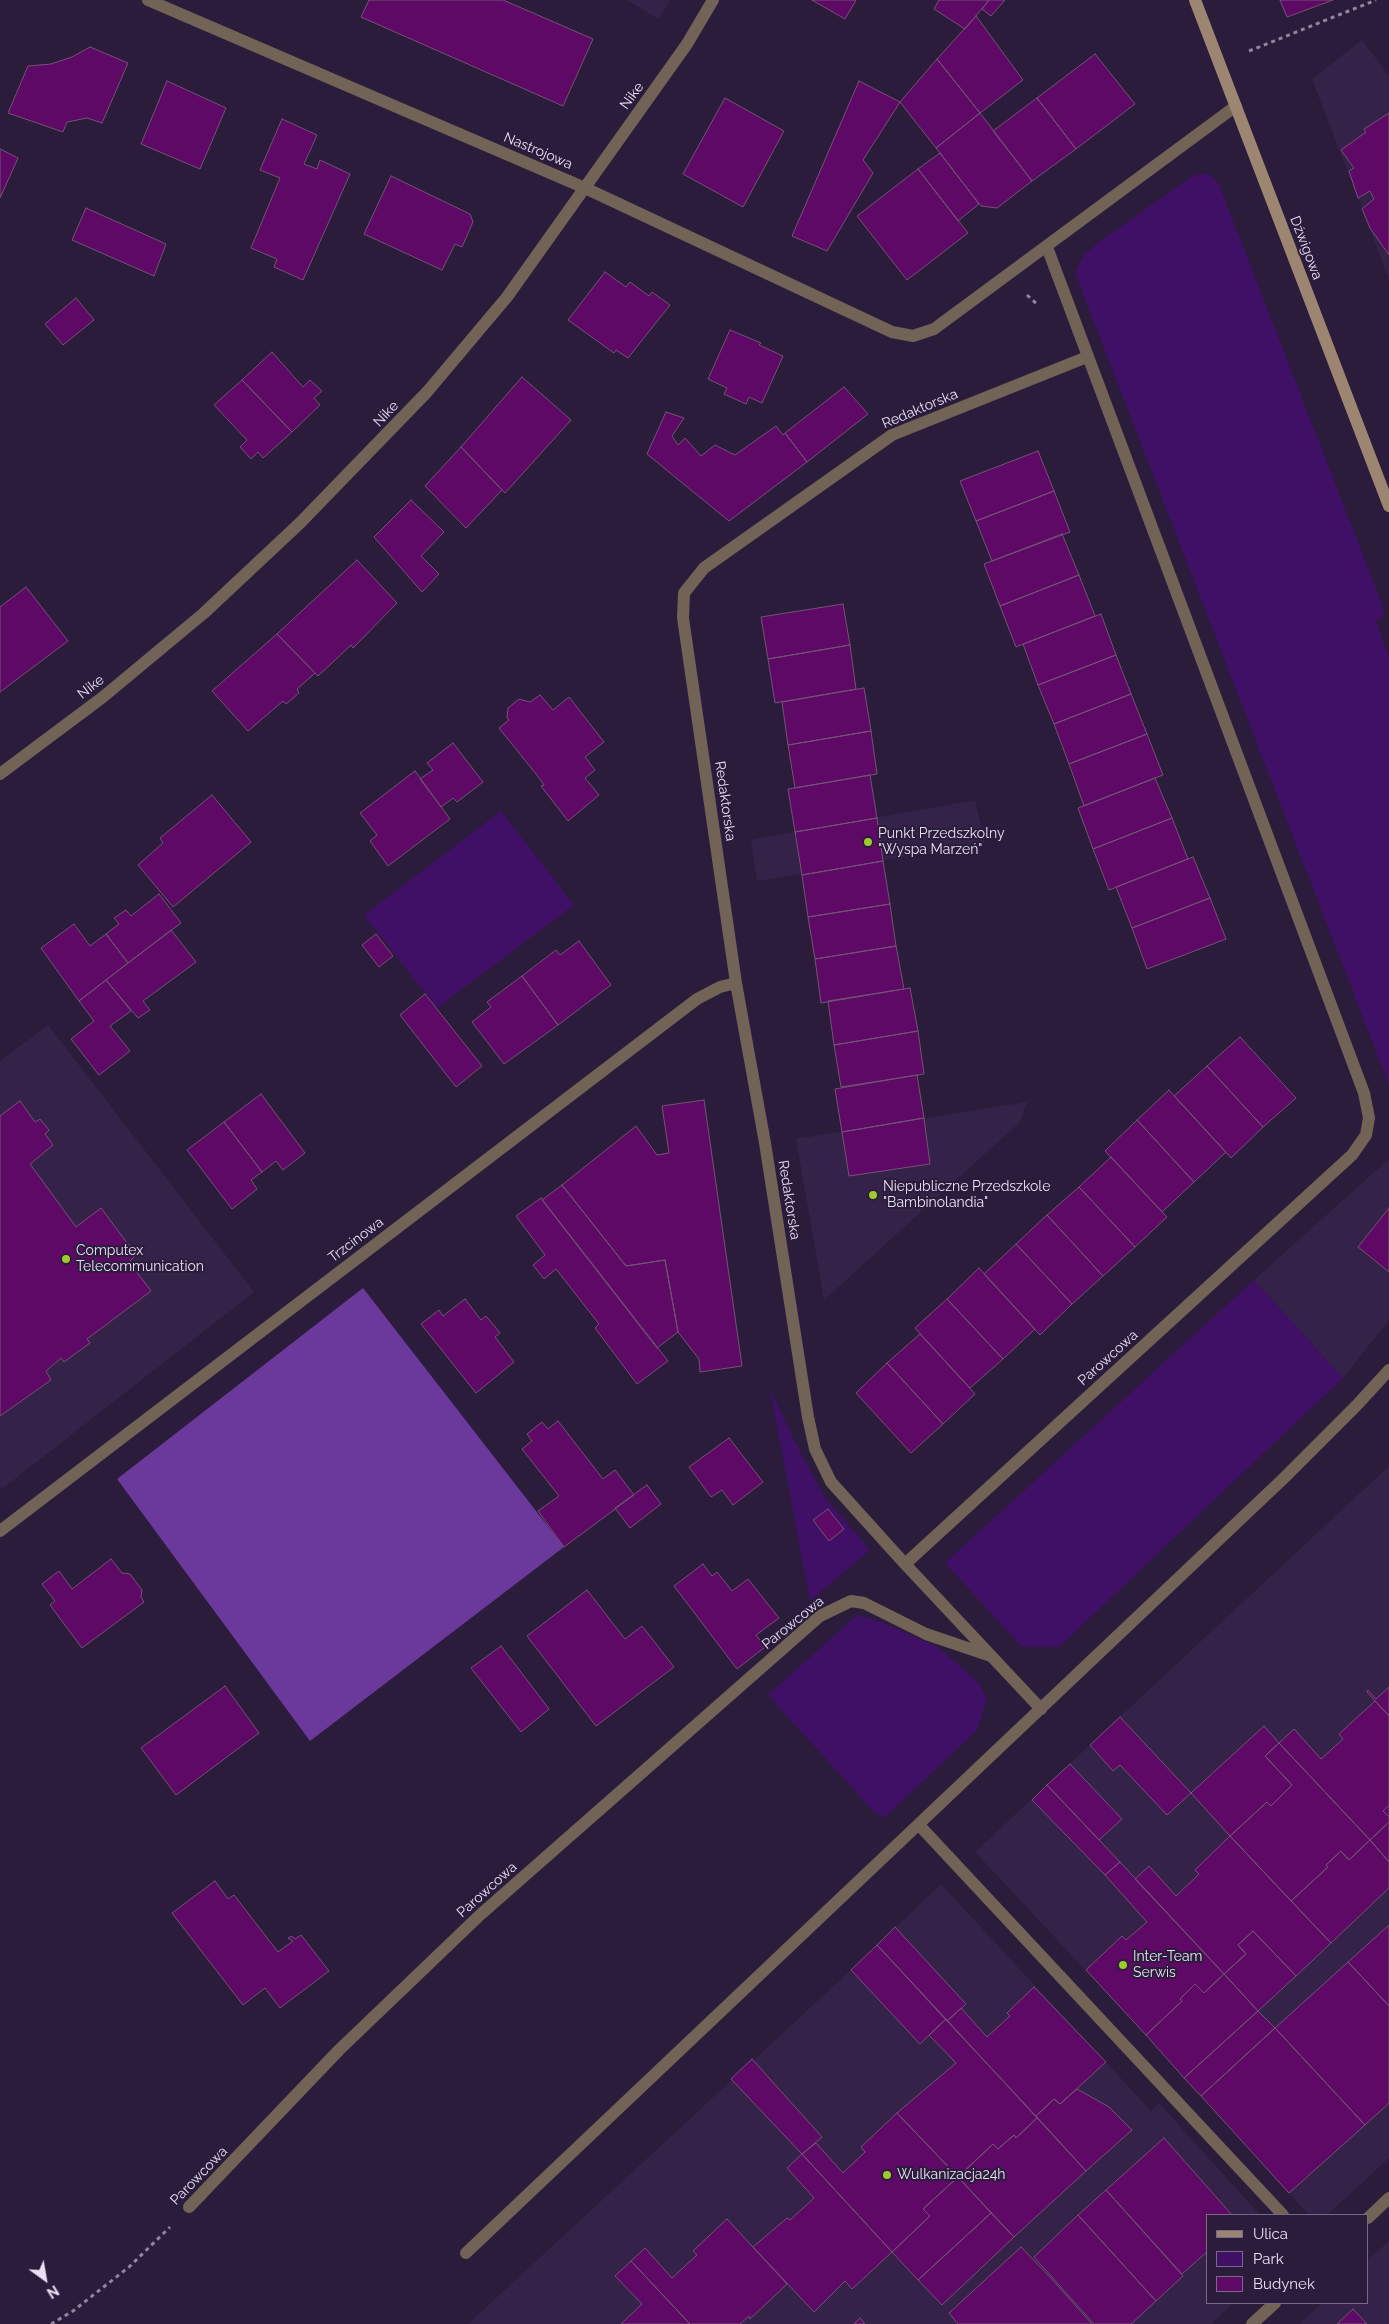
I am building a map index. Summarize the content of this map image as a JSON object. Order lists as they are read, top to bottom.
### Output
{
  "streets": {
    "main road": ["Dźwigowa"],
    "street": [
      "Nike",
      "Nastrojowa",
      "Redaktorska",
      "Trzcinowa",
      "Parowcowa"
    ]
  },
  "crossings": [
    ["Nike", "Nastrojowa"],
    ["Redaktorska", "Trzcinowa"],
    ["Redaktorska", "Parowcowa"]
  ],
  "places": [
    "Punkt Przedszkolny \"Wyspa Marzeń\"",
    "Niepubliczne Przedszkole \"Bambinolandia\"",
    "Computex Telecommunication",
    "Inter-Team Serwis",
    "Wulkanizacja24h"
  ],
  "legend": ["Ulica", "Park", "Budynek"],
  "north": "bottom right"
}
